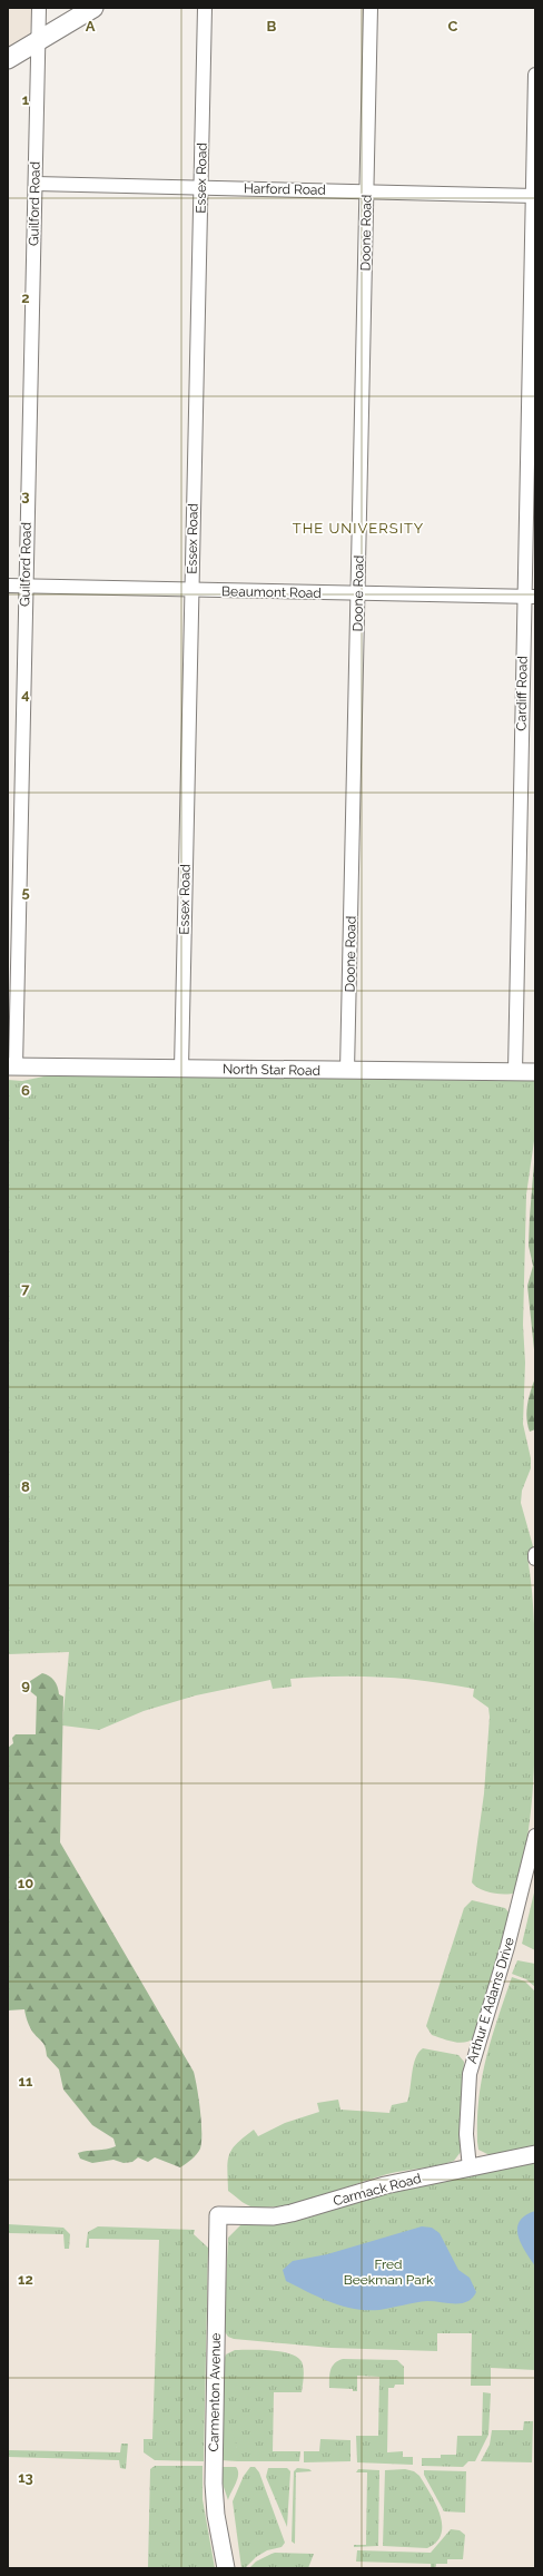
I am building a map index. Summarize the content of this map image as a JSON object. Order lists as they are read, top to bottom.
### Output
{
  "streets": {
    "street": [
      "Essex Road",
      "Harford Road",
      "Guilford Road",
      "Doone Road",
      "Beaumont Road",
      "Cardiff Road",
      "North Star Road",
      "Arthur E Adams Drive",
      "Carmack Road",
      "Carmenton Avenue"
    ]
  },
  "crossings": [
    ["Essex Road", "Harford Road"],
    ["Essex Road", "Beaumont Road"],
    ["Essex Road", "North Star Road"],
    ["Harford Road", "Guilford Road"],
    ["Harford Road", "Doone Road"],
    ["Harford Road", "Cardiff Road"],
    ["Guilford Road", "Beaumont Road"],
    ["Guilford Road", "North Star Road"],
    ["Doone Road", "Beaumont Road"],
    ["Doone Road", "North Star Road"],
    ["Beaumont Road", "Cardiff Road"],
    ["Cardiff Road", "North Star Road"],
    ["Arthur E Adams Drive", "Carmack Road"],
    ["Carmack Road", "Carmenton Avenue"]
  ],
  "districts": ["THE UNIVERSITY"],
  "parks": ["Fred Beekman Park"],
  "grid": {
    "columns": ["A", "B", "C"],
    "rows": [
      "1",
      "2",
      "3",
      "4",
      "5",
      "6",
      "7",
      "8",
      "9",
      "10",
      "11",
      "12",
      "13"
    ]
  }
}
